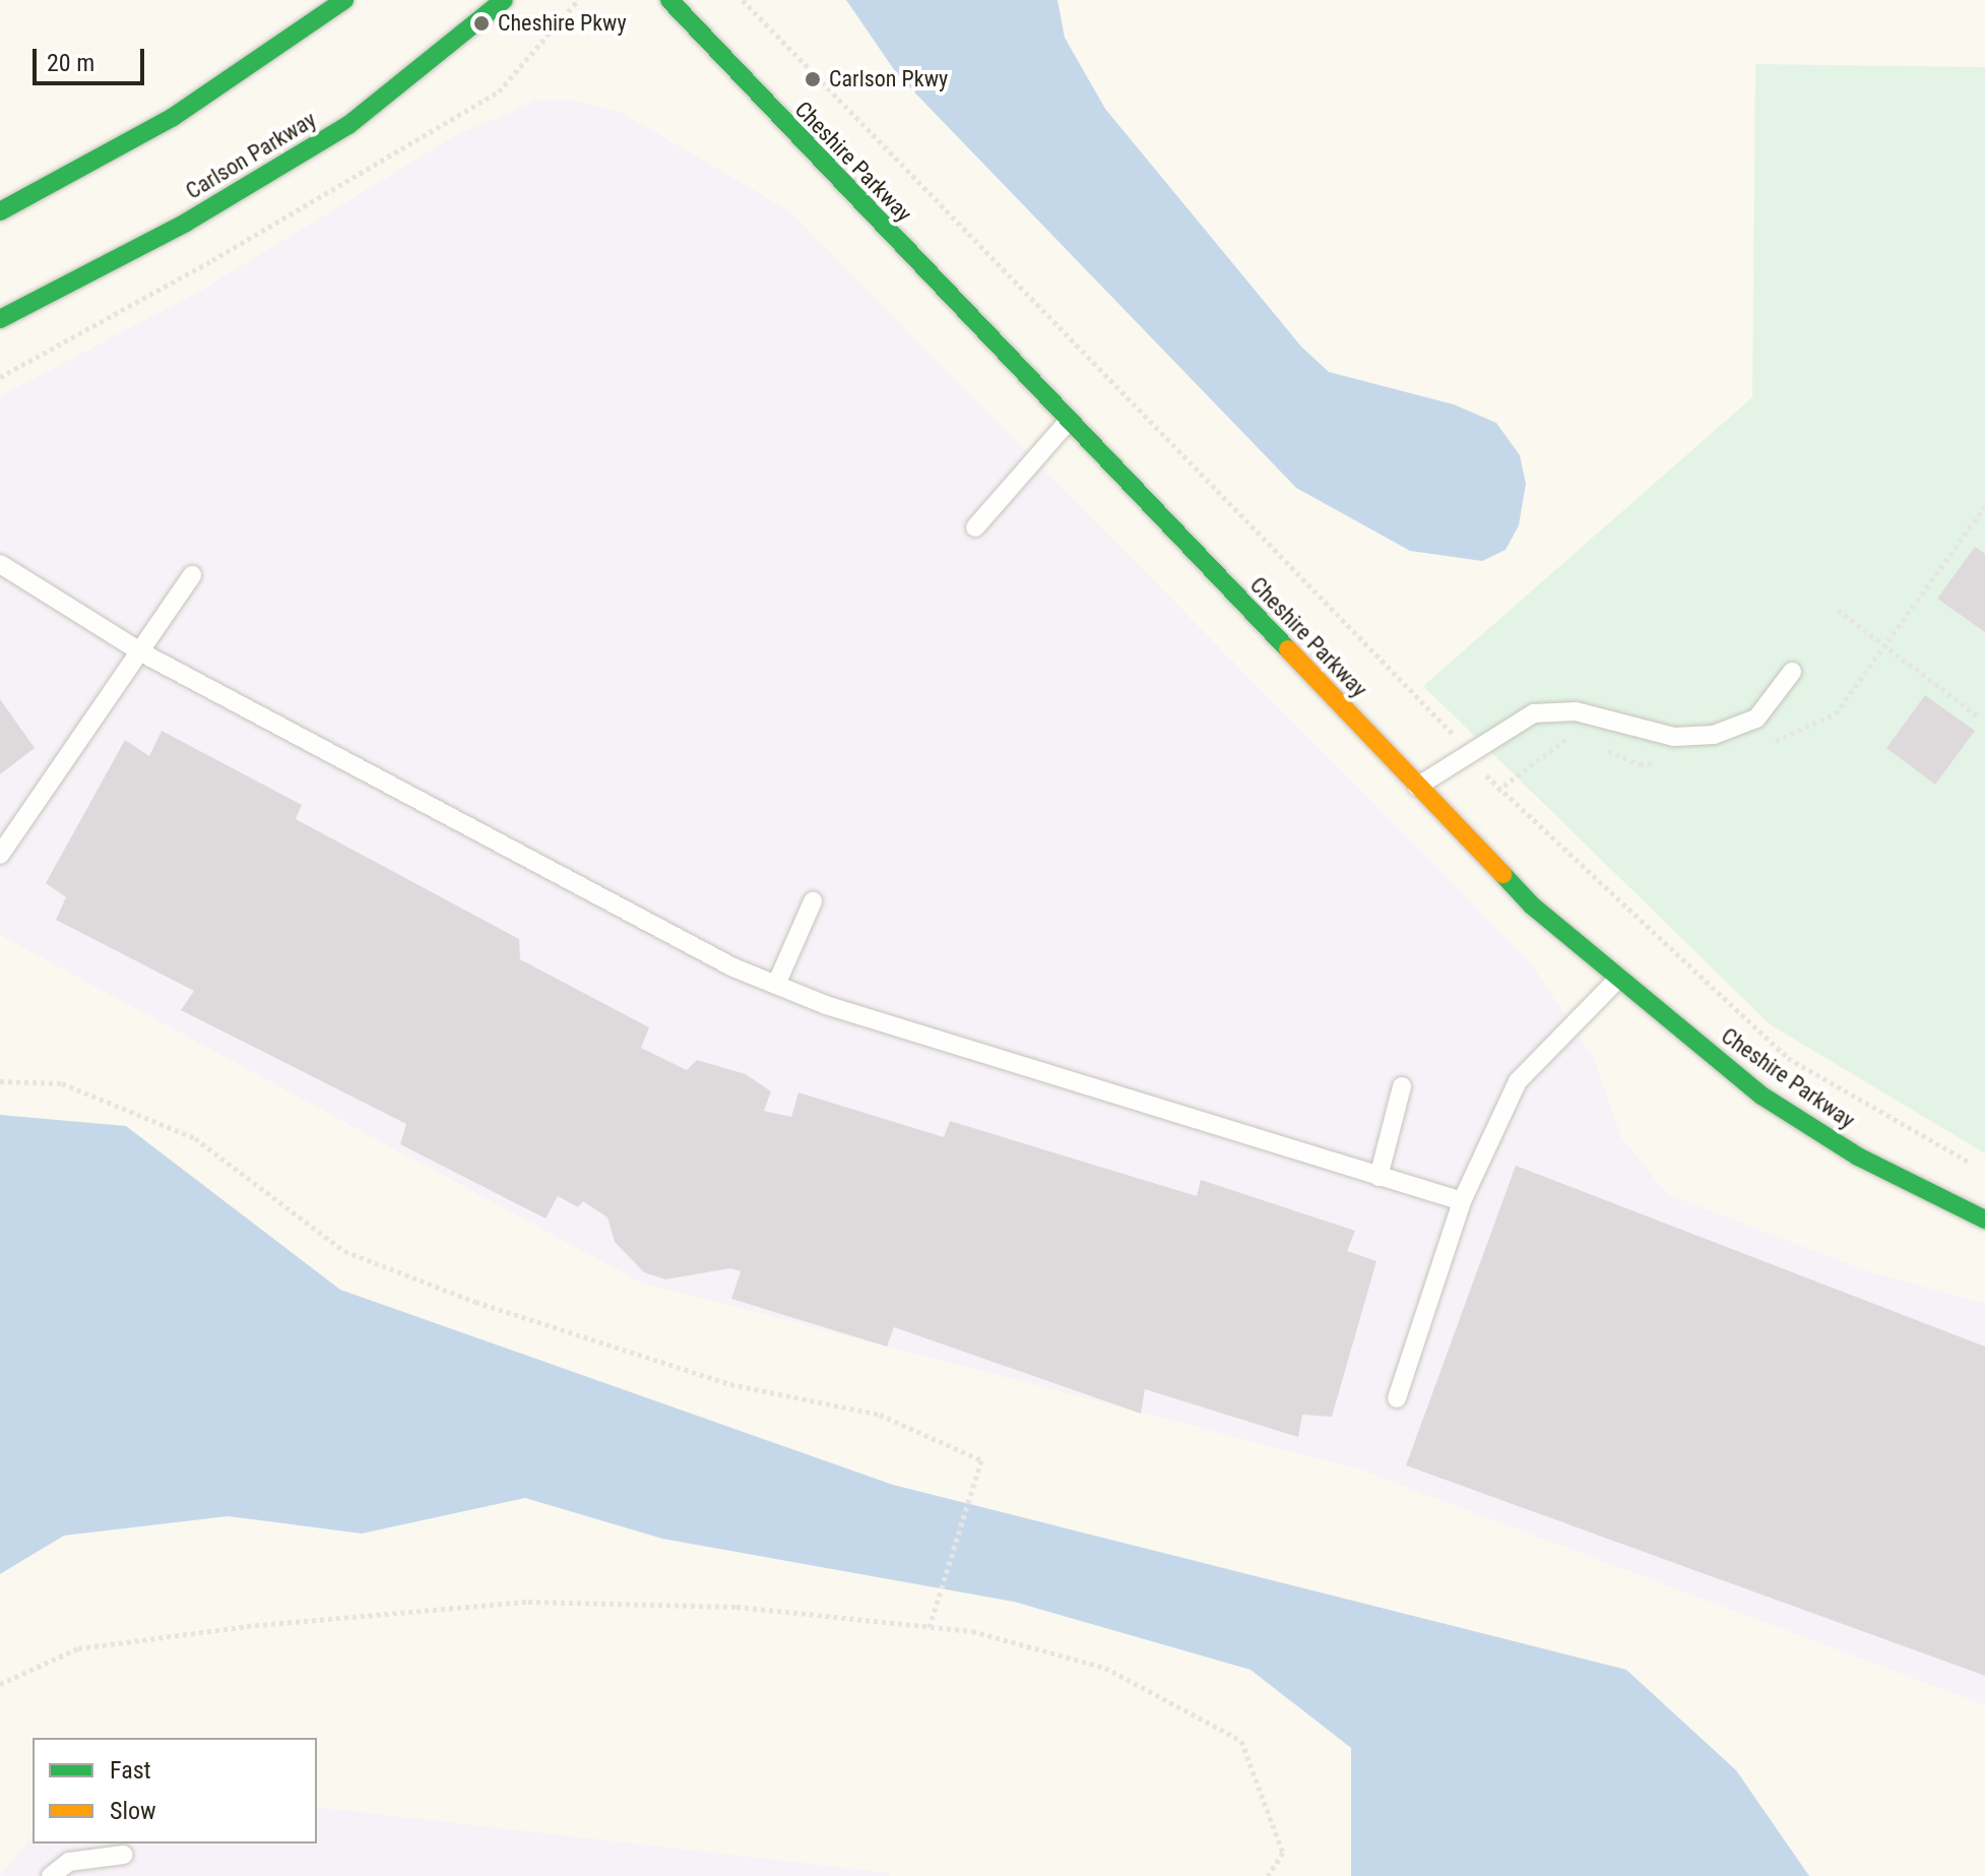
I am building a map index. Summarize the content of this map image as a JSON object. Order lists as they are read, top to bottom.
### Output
{
  "streets": {
    "street": ["Carlson Parkway", "Cheshire Parkway"]
  },
  "places": ["Cheshire Pkwy", "Carlson Pkwy"],
  "legend": ["Fast", "Slow"],
  "scale_bar": "20 m"
}
